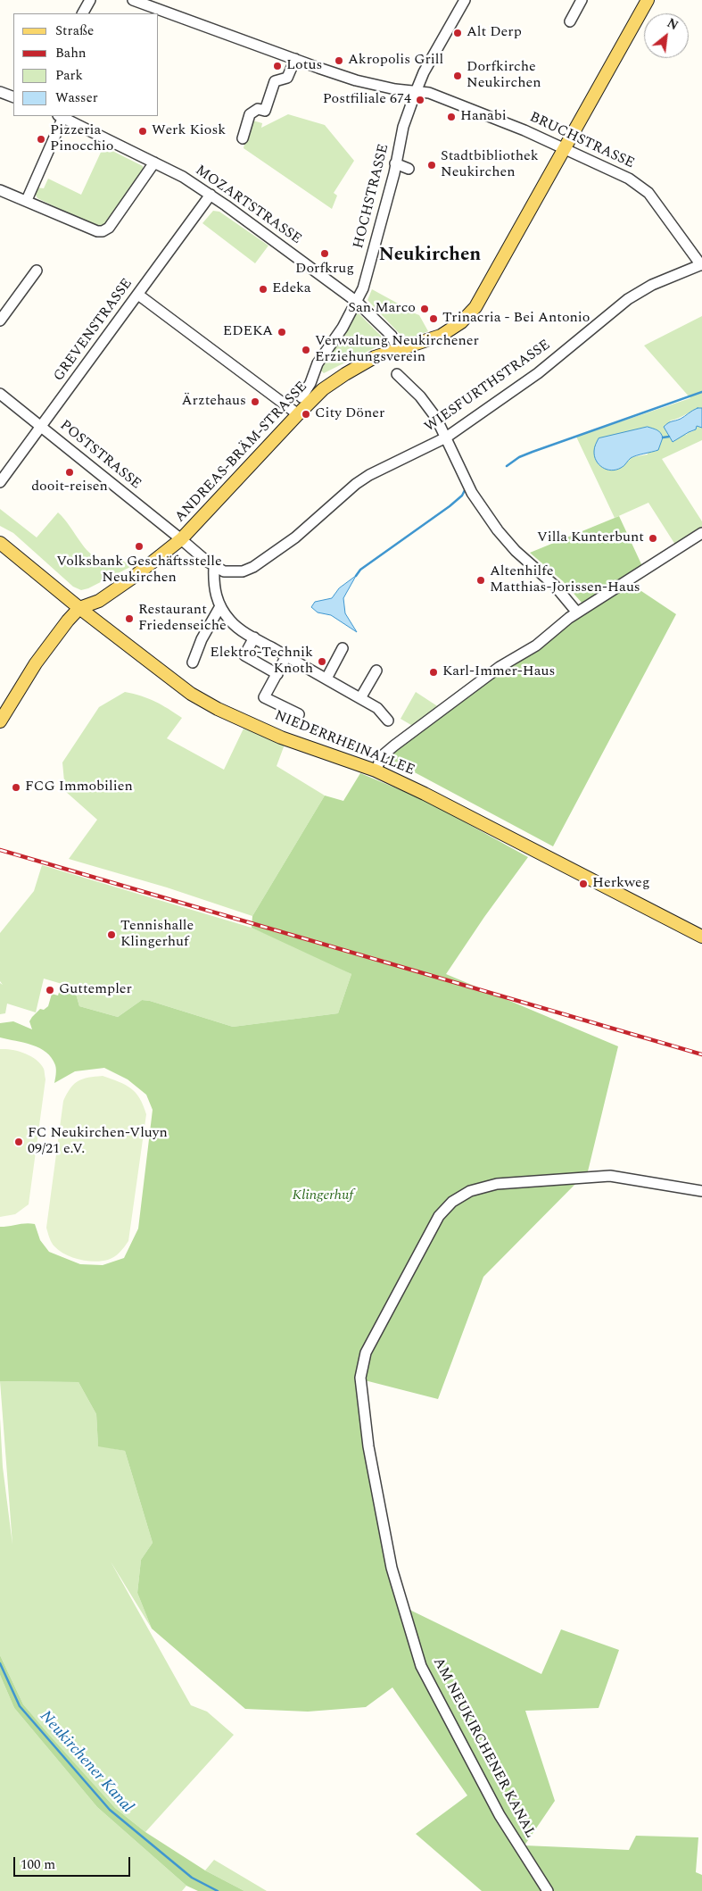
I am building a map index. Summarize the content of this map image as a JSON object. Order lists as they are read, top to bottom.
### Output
{
  "streets": {
    "main road": ["ANDREAS-BRÄM-STRASSE", "NIEDERRHEINALLEE"],
    "street": [
      "BRUCHSTRASSE",
      "HOCHSTRASSE",
      "MOZARTSTRASSE",
      "GREVENSTRASSE",
      "WIESFURTHSTRASSE",
      "POSTSTRASSE",
      "AM NEUKIRCHENER KANAL"
    ]
  },
  "crossings": [
    ["BRUCHSTRASSE", "HOCHSTRASSE"],
    ["BRUCHSTRASSE", "WIESFURTHSTRASSE"],
    ["BRUCHSTRASSE", "ANDREAS-BRÄM-STRASSE"],
    ["HOCHSTRASSE", "MOZARTSTRASSE"],
    ["MOZARTSTRASSE", "GREVENSTRASSE"],
    ["MOZARTSTRASSE", "ANDREAS-BRÄM-STRASSE"],
    ["GREVENSTRASSE", "POSTSTRASSE"],
    ["WIESFURTHSTRASSE", "ANDREAS-BRÄM-STRASSE"],
    ["WIESFURTHSTRASSE", "POSTSTRASSE"],
    ["ANDREAS-BRÄM-STRASSE", "POSTSTRASSE"],
    ["ANDREAS-BRÄM-STRASSE", "NIEDERRHEINALLEE"]
  ],
  "districts": ["Neukirchen"],
  "water": ["Neukirchener Kanal"],
  "parks": ["Klingerhuf"],
  "places": [
    "Alt Derp",
    "Akropolis Grill",
    "Lotus",
    "Dorfkirche Neukirchen",
    "Postfiliale 674",
    "Hanabi",
    "Werk Kiosk",
    "Pizzeria Pinocchio",
    "Stadtbibliothek Neukirchen",
    "Dorfkrug",
    "Edeka",
    "San Marco",
    "Trinacria - Bei Antonio",
    "EDEKA",
    "Verwaltung Neukirchener Erziehungsverein",
    "Ärztehaus",
    "City Döner",
    "dooit-reisen",
    "Villa Kunterbunt",
    "Volksbank Geschäftsstelle Neukirchen",
    "Altenhilfe Matthias-Jorissen-Haus",
    "Restaurant Friedenseiche",
    "Elektro-Technik Knoth",
    "Karl-Immer-Haus",
    "FCG Immobilien",
    "Herkweg",
    "Tennishalle Klingerhuf",
    "Guttempler",
    "FC Neukirchen-Vluyn 09/21 e.V."
  ],
  "legend": [
    "Straße",
    "Bahn",
    "Park",
    "Wasser"
  ],
  "scale_bar": "100 m",
  "north": "top right"
}
